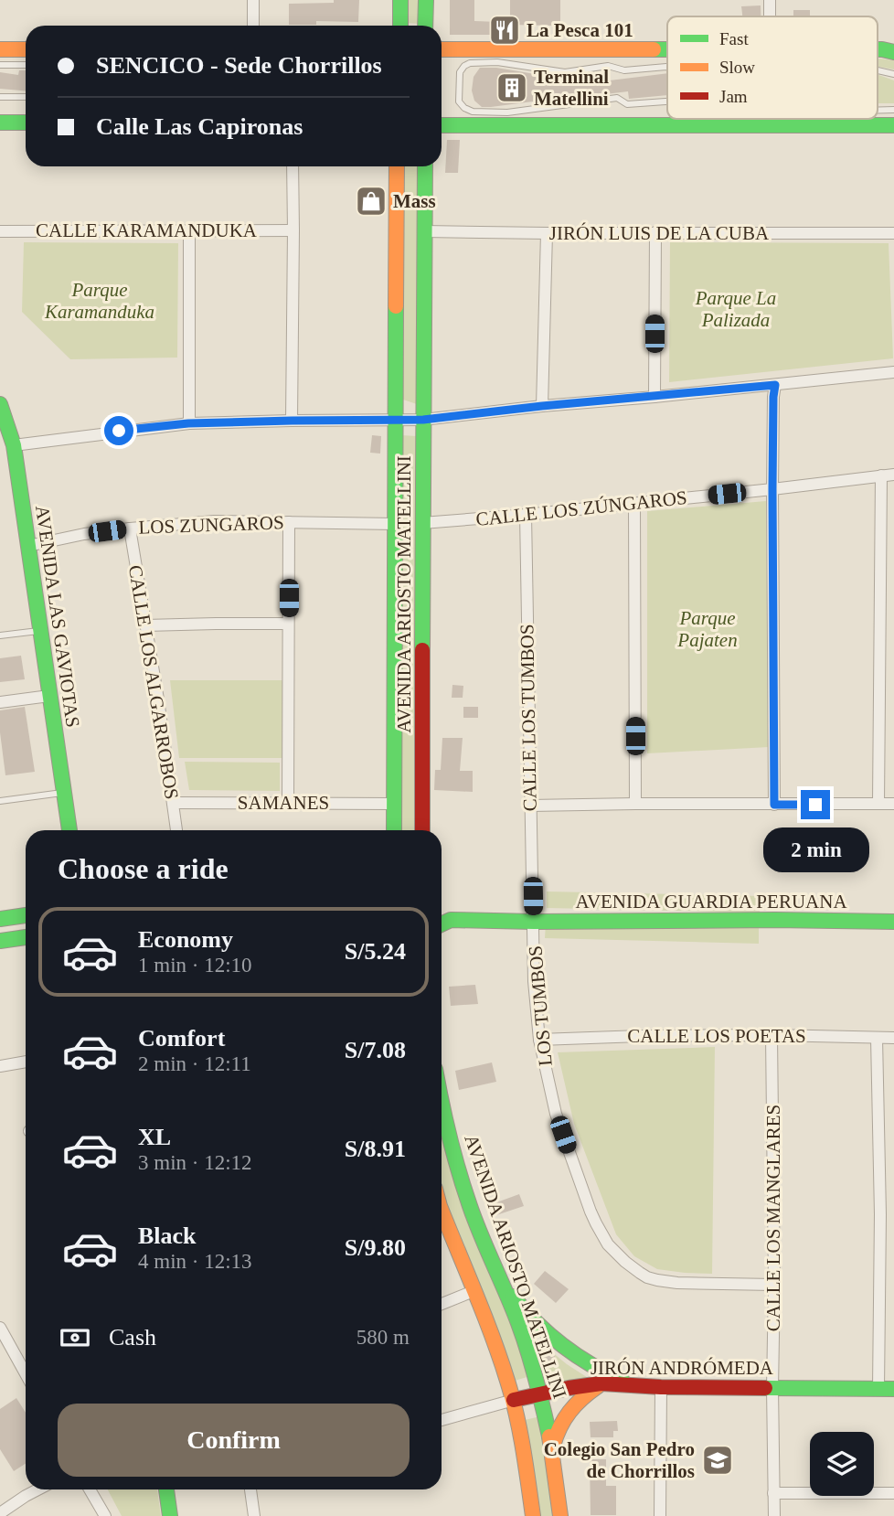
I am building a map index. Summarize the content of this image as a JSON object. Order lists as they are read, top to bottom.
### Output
{
  "streets": {
    "main road": [
      "AVENIDA ARIOSTO MATELLINI",
      "AVENIDA LAS GAVIOTAS",
      "AVENIDA GUARDIA PERUANA",
      "JIRÓN ANDRÓMEDA"
    ],
    "street": [
      "CALLE KARAMANDUKA",
      "JIRÓN LUIS DE LA CUBA",
      "CALLE LOS ZÚNGAROS",
      "LOS ZUNGAROS",
      "CALLE LOS ALGARROBOS",
      "CALLE LOS TUMBOS",
      "SAMANES",
      "LOS TUMBOS",
      "CALLE LOS POETAS",
      "CALLE LOS MANGLARES"
    ]
  },
  "crossings": [
    ["JIRÓN LUIS DE LA CUBA", "AVENIDA ARIOSTO MATELLINI"],
    ["CALLE LOS ZÚNGAROS", "AVENIDA ARIOSTO MATELLINI"],
    ["CALLE LOS ZÚNGAROS", "CALLE LOS TUMBOS"],
    ["LOS ZUNGAROS", "AVENIDA ARIOSTO MATELLINI"],
    ["LOS ZUNGAROS", "AVENIDA LAS GAVIOTAS"],
    ["LOS ZUNGAROS", "CALLE LOS ALGARROBOS"],
    ["AVENIDA ARIOSTO MATELLINI", "SAMANES"],
    ["AVENIDA ARIOSTO MATELLINI", "JIRÓN ANDRÓMEDA"],
    ["CALLE LOS ALGARROBOS", "SAMANES"],
    ["CALLE LOS TUMBOS", "AVENIDA GUARDIA PERUANA"],
    ["CALLE LOS TUMBOS", "LOS TUMBOS"],
    ["AVENIDA GUARDIA PERUANA", "LOS TUMBOS"],
    ["LOS TUMBOS", "CALLE LOS POETAS"],
    ["LOS TUMBOS", "CALLE LOS MANGLARES"],
    ["CALLE LOS POETAS", "CALLE LOS MANGLARES"],
    ["CALLE LOS MANGLARES", "JIRÓN ANDRÓMEDA"]
  ],
  "parks": ["Parque Karamanduka", "Parque La Palizada", "Parque Pajaten"],
  "places": {
    "restaurant": ["La Pesca 101"],
    "building": ["Terminal Matellini"],
    "shop": ["Mass"],
    "school or university": ["Colegio San Pedro de Chorrillos"]
  },
  "legend": ["Fast", "Slow", "Jam"],
  "page": {
    "banner": ["SENCICO - Sede Chorrillos", "Calle Las Capironas"],
    "bubble": "2 min",
    "heading": "Choose a ride",
    "list": [
      {
        "name": "Economy",
        "note": "1 min · 12:10",
        "value": "S/5.24"
      },
      {
        "name": "Comfort",
        "note": "2 min · 12:11",
        "value": "S/7.08"
      },
      {
        "name": "XL",
        "note": "3 min · 12:12",
        "value": "S/8.91"
      },
      {
        "name": "Black",
        "note": "4 min · 12:13",
        "value": "S/9.80"
      }
    ],
    "pay": ["Cash", "580 m"],
    "buttons": "Confirm"
  }
}
